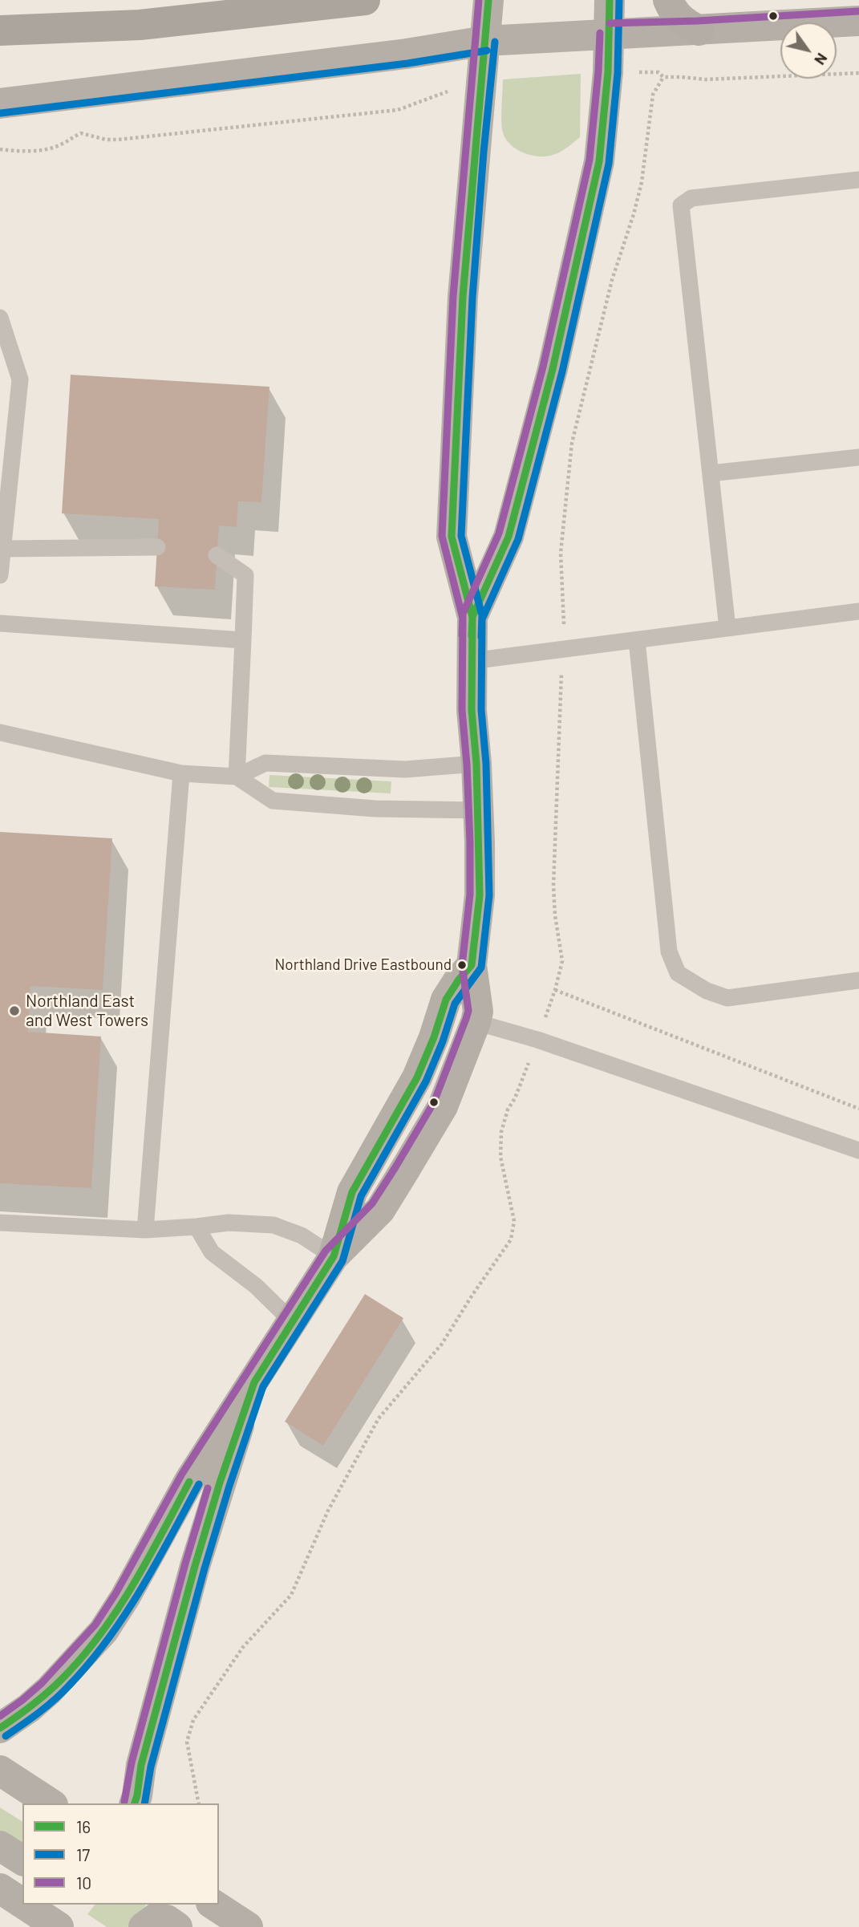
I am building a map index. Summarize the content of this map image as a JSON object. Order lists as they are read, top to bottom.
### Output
{
  "places": ["Northland Drive Eastbound", "Northland East and West Towers"],
  "lines": ["transit line 16", "transit line 17", "transit line 10"],
  "legend": ["16", "17", "10"],
  "north": "bottom right"
}
